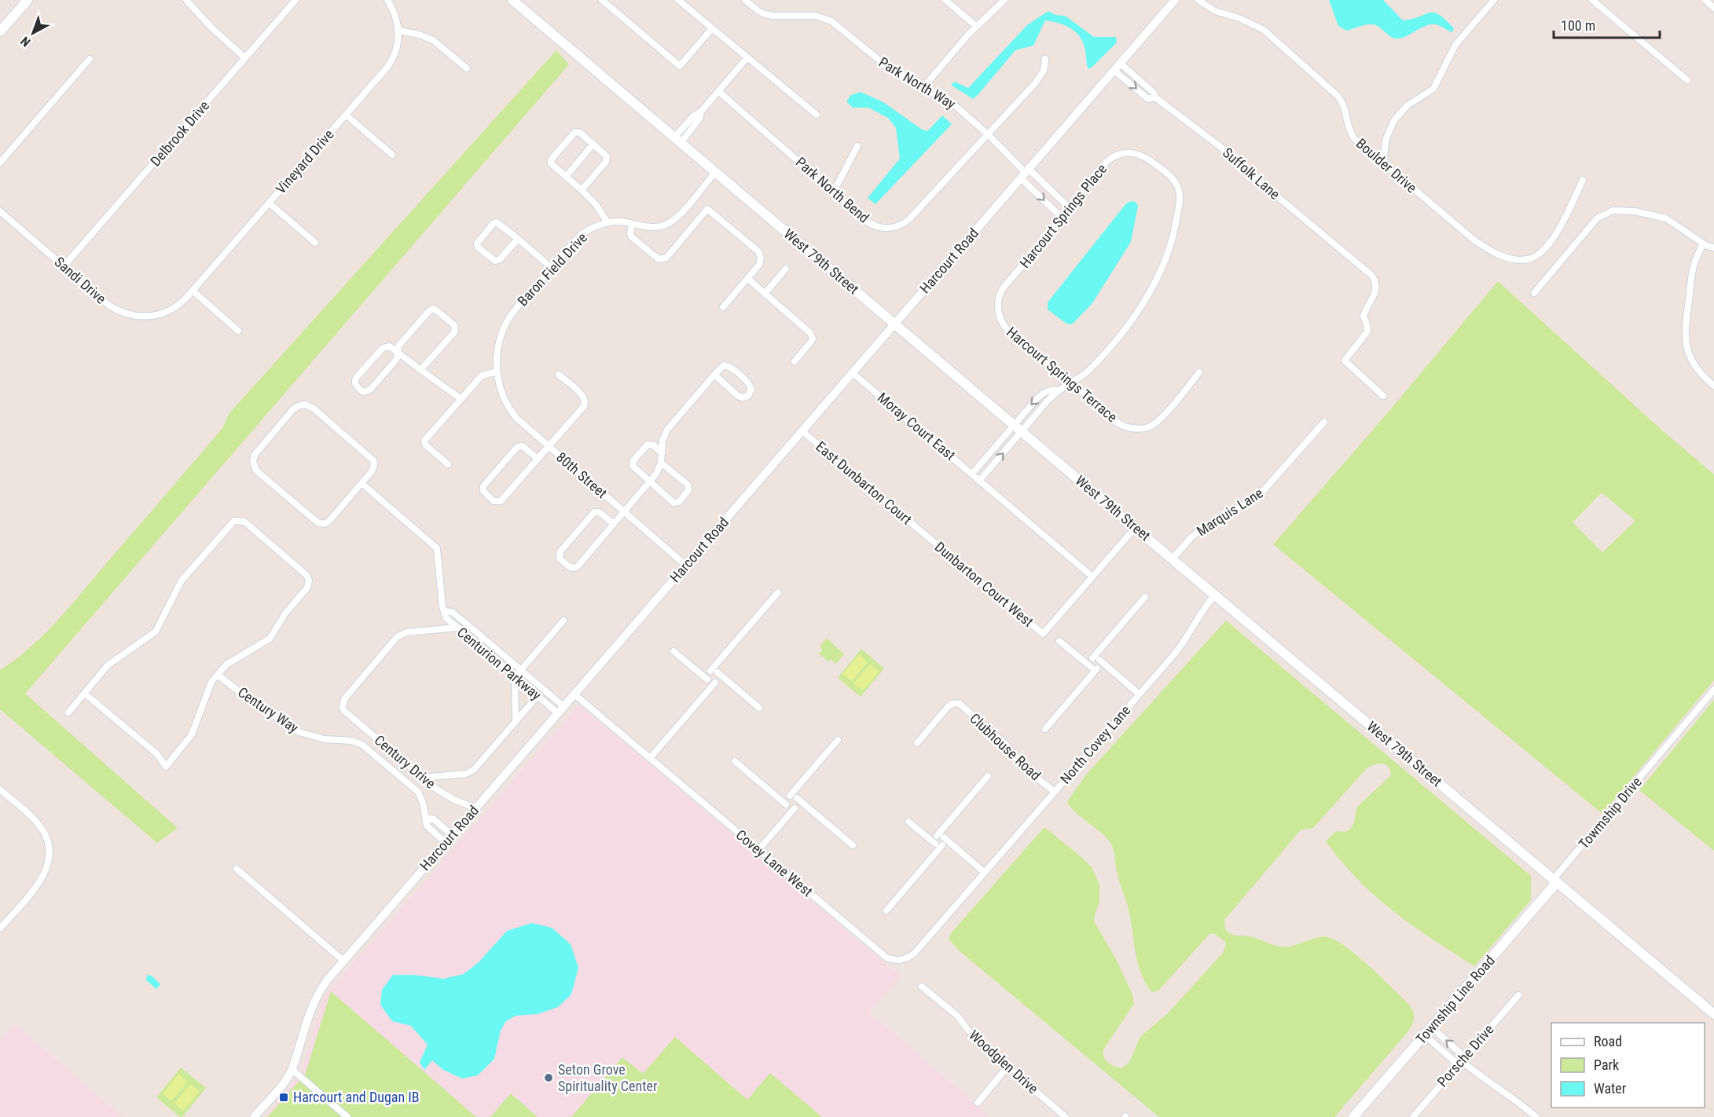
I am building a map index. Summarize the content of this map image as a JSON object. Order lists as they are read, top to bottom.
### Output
{
  "streets": {
    "main road": ["West 79th Street", "Township Line Road"],
    "street": [
      "Park North Way",
      "Delbrook Drive",
      "Vineyard Drive",
      "Boulder Drive",
      "Suffolk Lane",
      "Park North Bend",
      "Harcourt Springs Place",
      "Harcourt Road",
      "Baron Field Drive",
      "Sandi Drive",
      "Harcourt Springs Terrace",
      "Moray Court East",
      "80th Street",
      "East Dunbarton Court",
      "Marquis Lane",
      "Dunbarton Court West",
      "Centurion Parkway",
      "Century Way",
      "North Covey Lane",
      "Clubhouse Road",
      "Century Drive",
      "Towmship Drive",
      "Covey Lane West",
      "Porsche Drive",
      "Woodglen Drive"
    ]
  },
  "crossings": [
    ["Park North Way", "Park North Bend"],
    ["Park North Way", "Harcourt Road"],
    ["Delbrook Drive", "Sandi Drive"],
    ["Vineyard Drive", "Sandi Drive"],
    ["Suffolk Lane", "Harcourt Road"],
    ["Harcourt Springs Place", "Harcourt Springs Terrace"],
    ["Harcourt Road", "West 79th Street"],
    ["Harcourt Road", "Moray Court East"],
    ["Harcourt Road", "80th Street"],
    ["Harcourt Road", "East Dunbarton Court"],
    ["Harcourt Road", "Centurion Parkway"],
    ["Harcourt Road", "Century Way"],
    ["Harcourt Road", "Century Drive"],
    ["Harcourt Road", "Covey Lane West"],
    ["West 79th Street", "Baron Field Drive"],
    ["West 79th Street", "Marquis Lane"],
    ["West 79th Street", "North Covey Lane"],
    ["West 79th Street", "Towmship Drive"],
    ["West 79th Street", "Township Line Road"],
    ["Baron Field Drive", "80th Street"],
    ["Moray Court East", "Dunbarton Court West"],
    ["East Dunbarton Court", "Dunbarton Court West"],
    ["Centurion Parkway", "Century Drive"],
    ["North Covey Lane", "Clubhouse Road"],
    ["North Covey Lane", "Covey Lane West"],
    ["Towmship Drive", "Township Line Road"]
  ],
  "places": {
    "other": ["Seton Grove Spirituality Center"],
    "transit": ["Harcourt and Dugan IB"]
  },
  "legend": ["Road", "Park", "Water"],
  "scale_bar": "100 m",
  "north": "bottom left"
}
